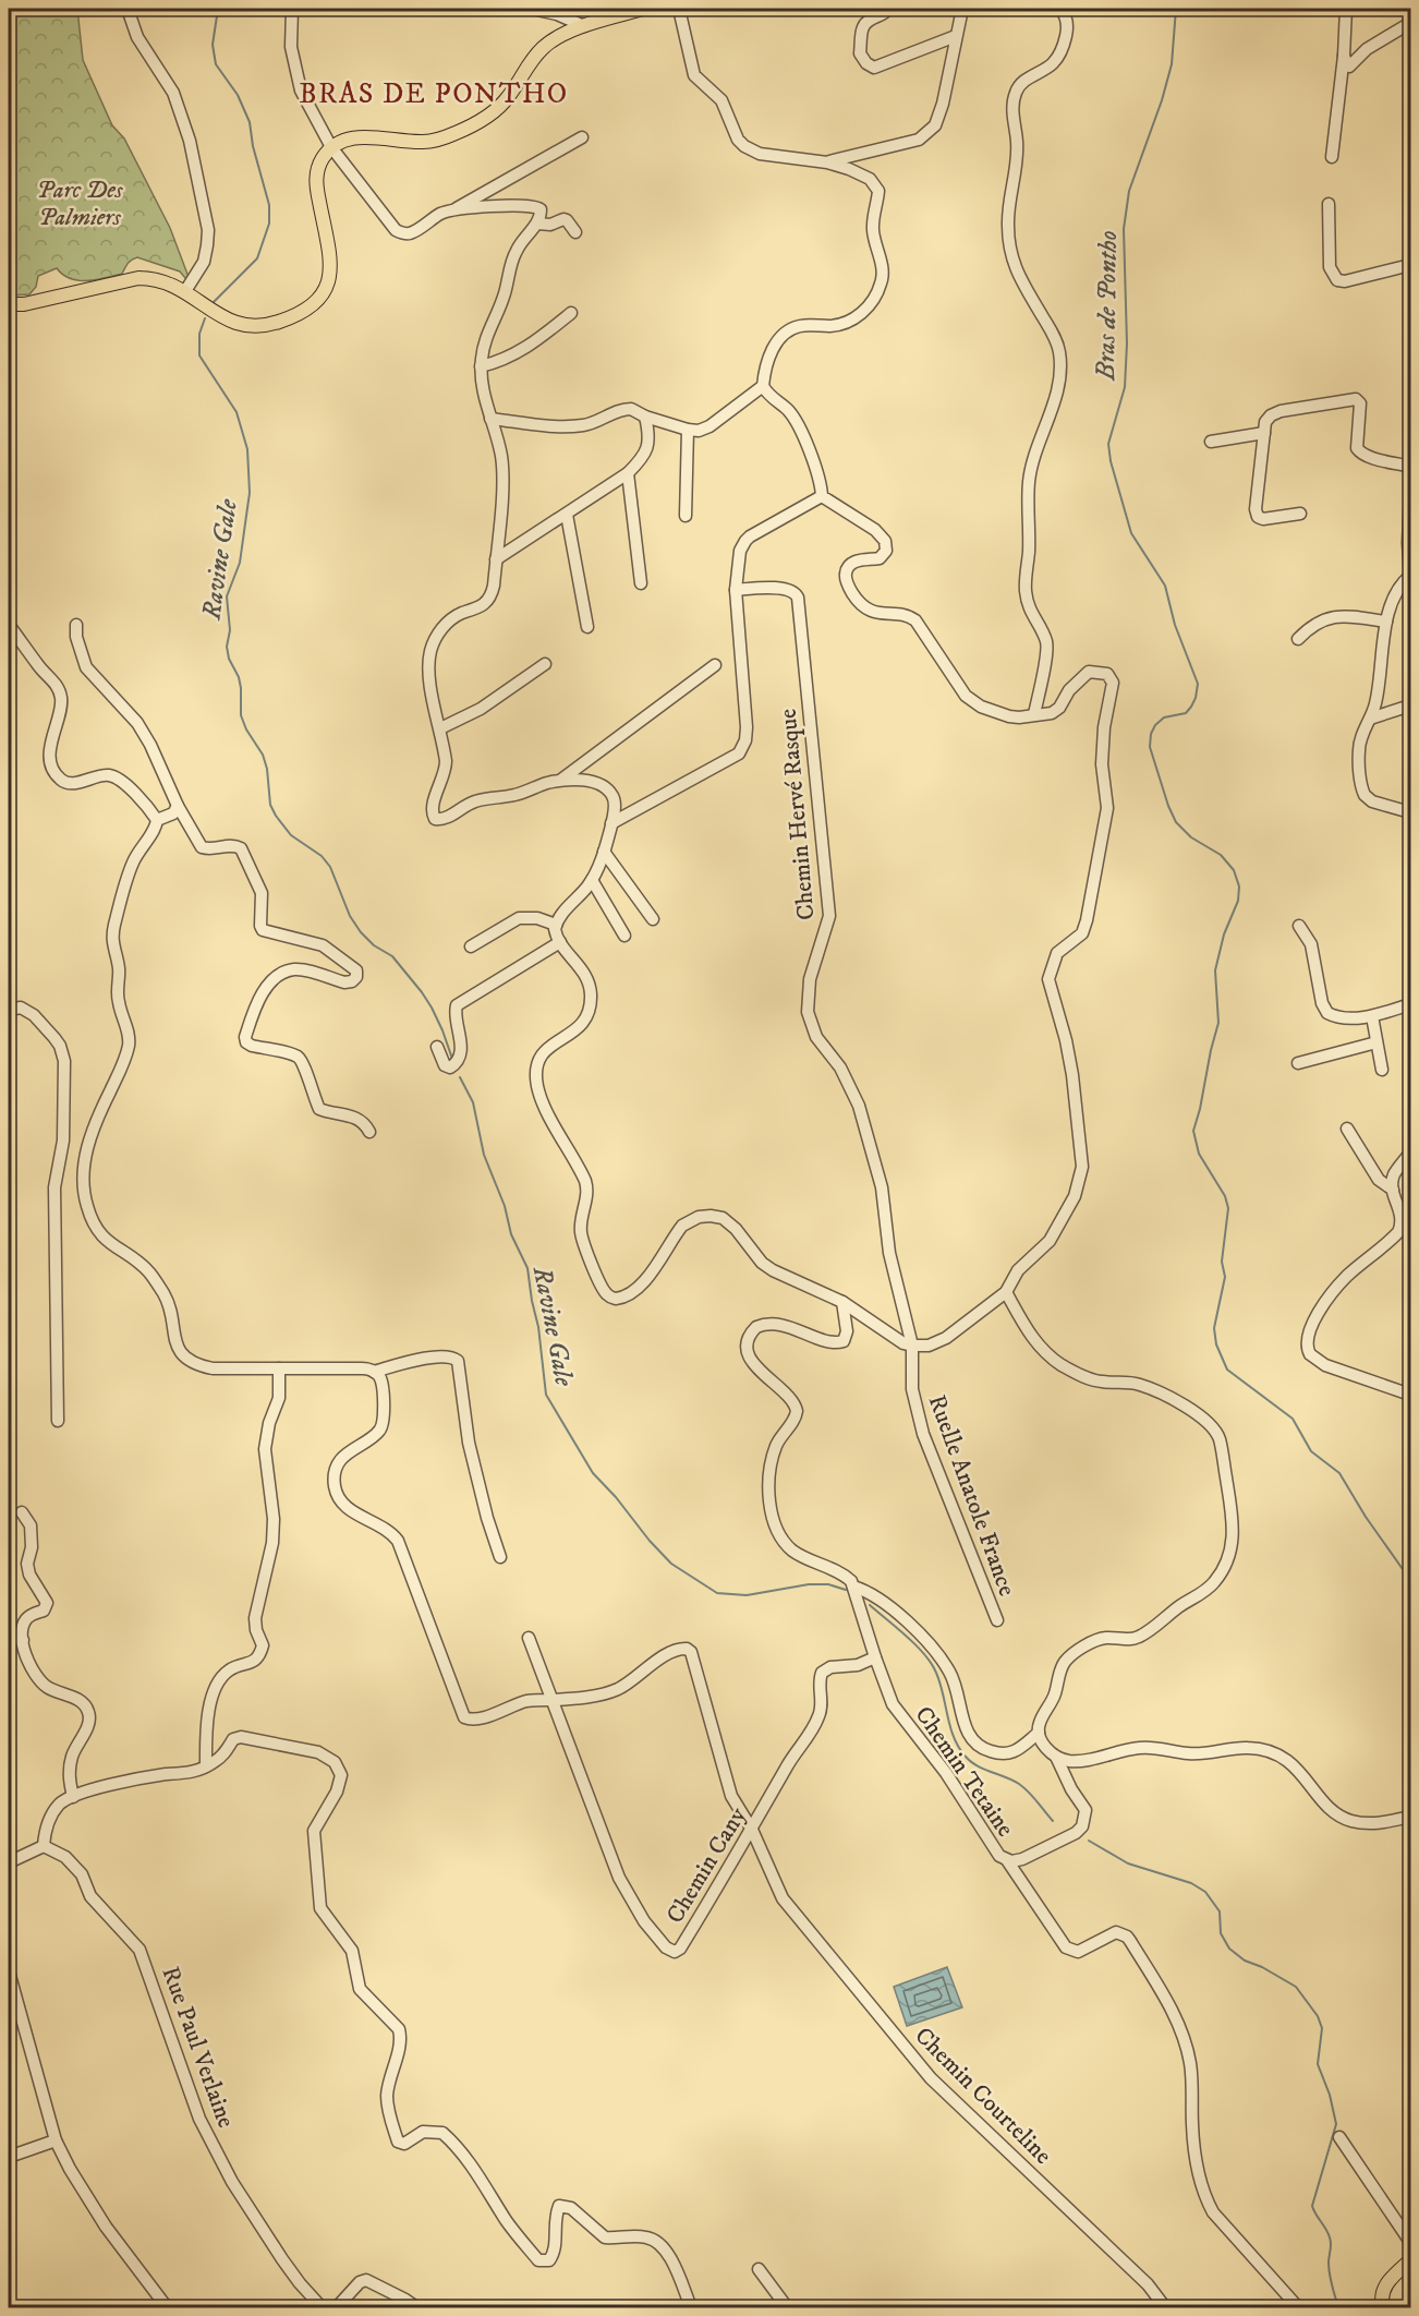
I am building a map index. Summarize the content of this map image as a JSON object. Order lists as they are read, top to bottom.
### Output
{
  "streets": {
    "street": [
      "Chemin Hervé Rasque",
      "Ruelle Anatole France",
      "Chemin Tetaine",
      "Chemin Cany",
      "Rue Paul Verlaine",
      "Chemin Courteline"
    ]
  },
  "crossings": [
    ["Chemin Hervé Rasque", "Ruelle Anatole France"],
    ["Chemin Tetaine", "Chemin Cany"],
    ["Chemin Cany", "Chemin Courteline"]
  ],
  "districts": ["BRAS DE PONTHO"],
  "water": ["Bras de Pontho", "Ravine Gale"],
  "parks": ["Parc Des Palmiers"]
}
